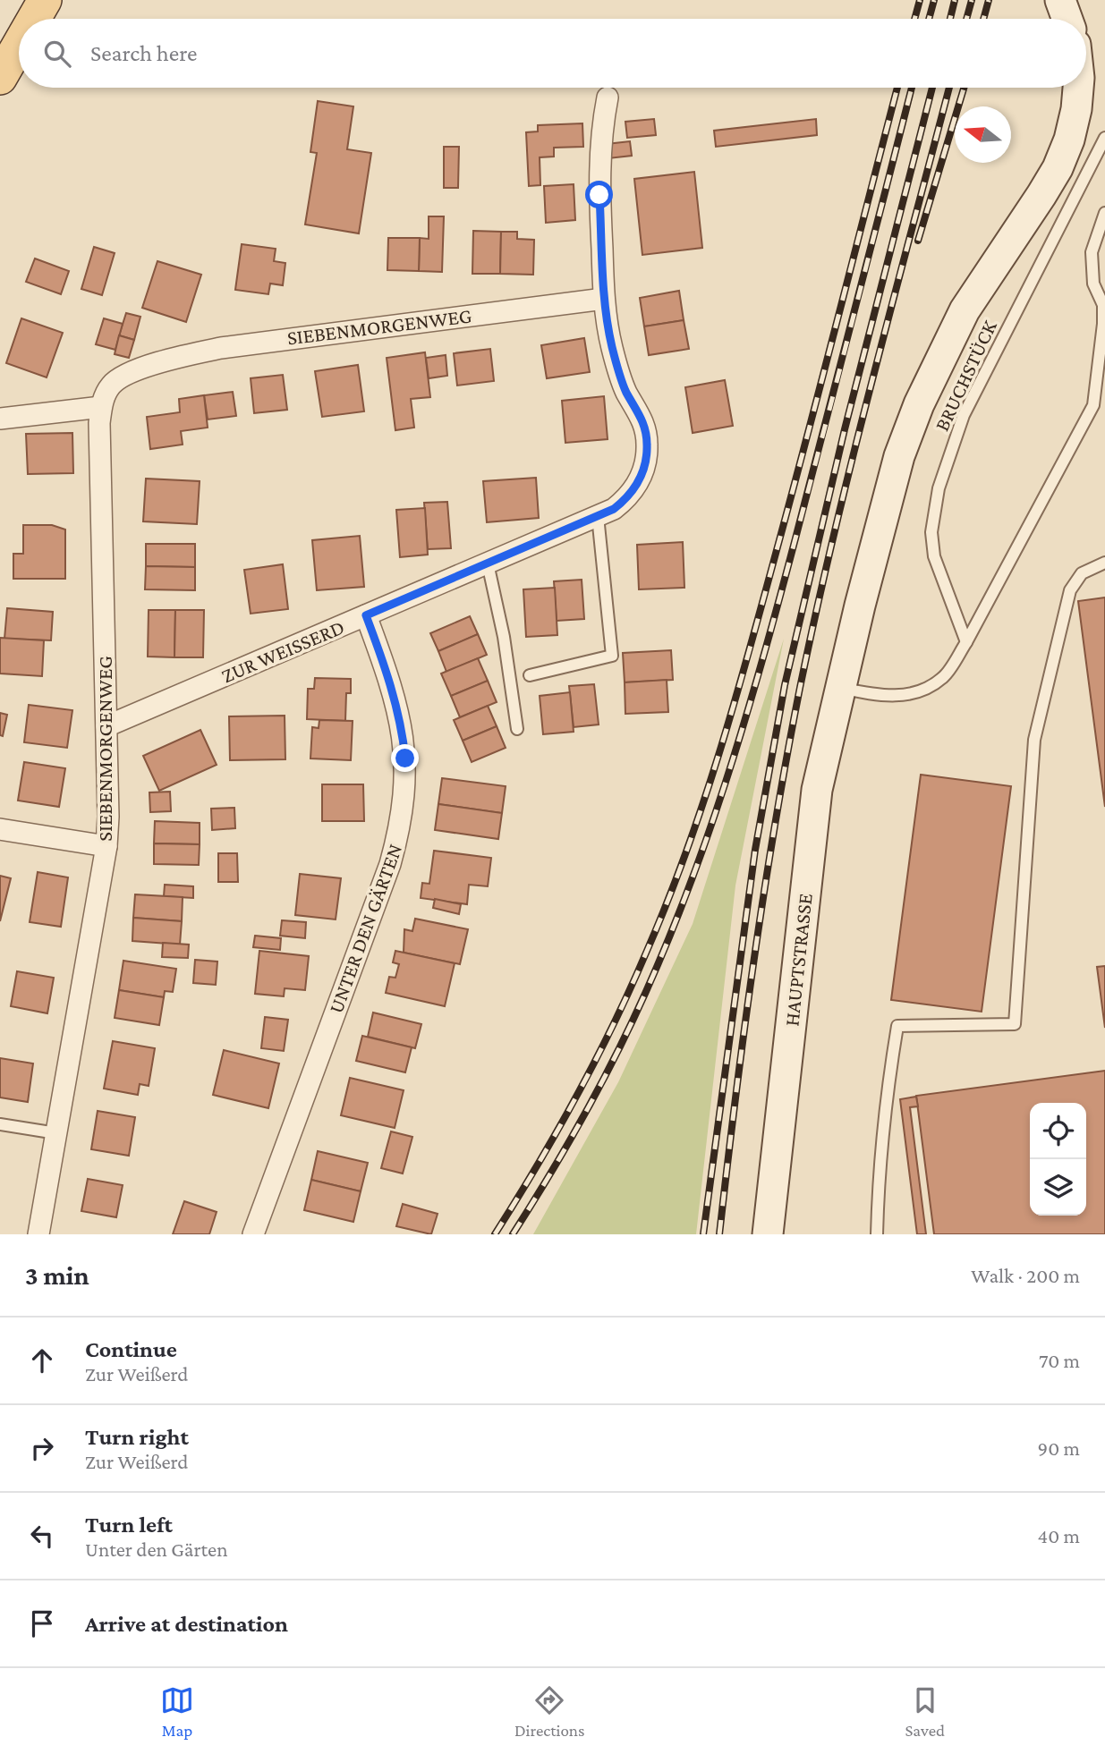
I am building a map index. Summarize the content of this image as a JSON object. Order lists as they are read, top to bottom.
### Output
{
  "streets": {
    "street": [
      "SIEBENMORGENWEG",
      "ZUR WEISSERD",
      "UNTER DEN GÄRTEN",
      "HAUPTSTRASSE"
    ],
    "lane": ["BRUCHSTÜCK"]
  },
  "crossings": [
    ["SIEBENMORGENWEG", "ZUR WEISSERD"],
    ["ZUR WEISSERD", "UNTER DEN GÄRTEN"]
  ],
  "north": "left",
  "page": {
    "search": "Search here",
    "heading": ["3 min", "Walk · 200 m"],
    "list": [
      ["Continue", "Zur Weißerd", "70 m"],
      ["Turn right", "Zur Weißerd", "90 m"],
      ["Turn left", "Unter den Gärten", "40 m"],
      "Arrive at destination"
    ],
    "nav": ["Map", "Directions", "Saved"]
  }
}
